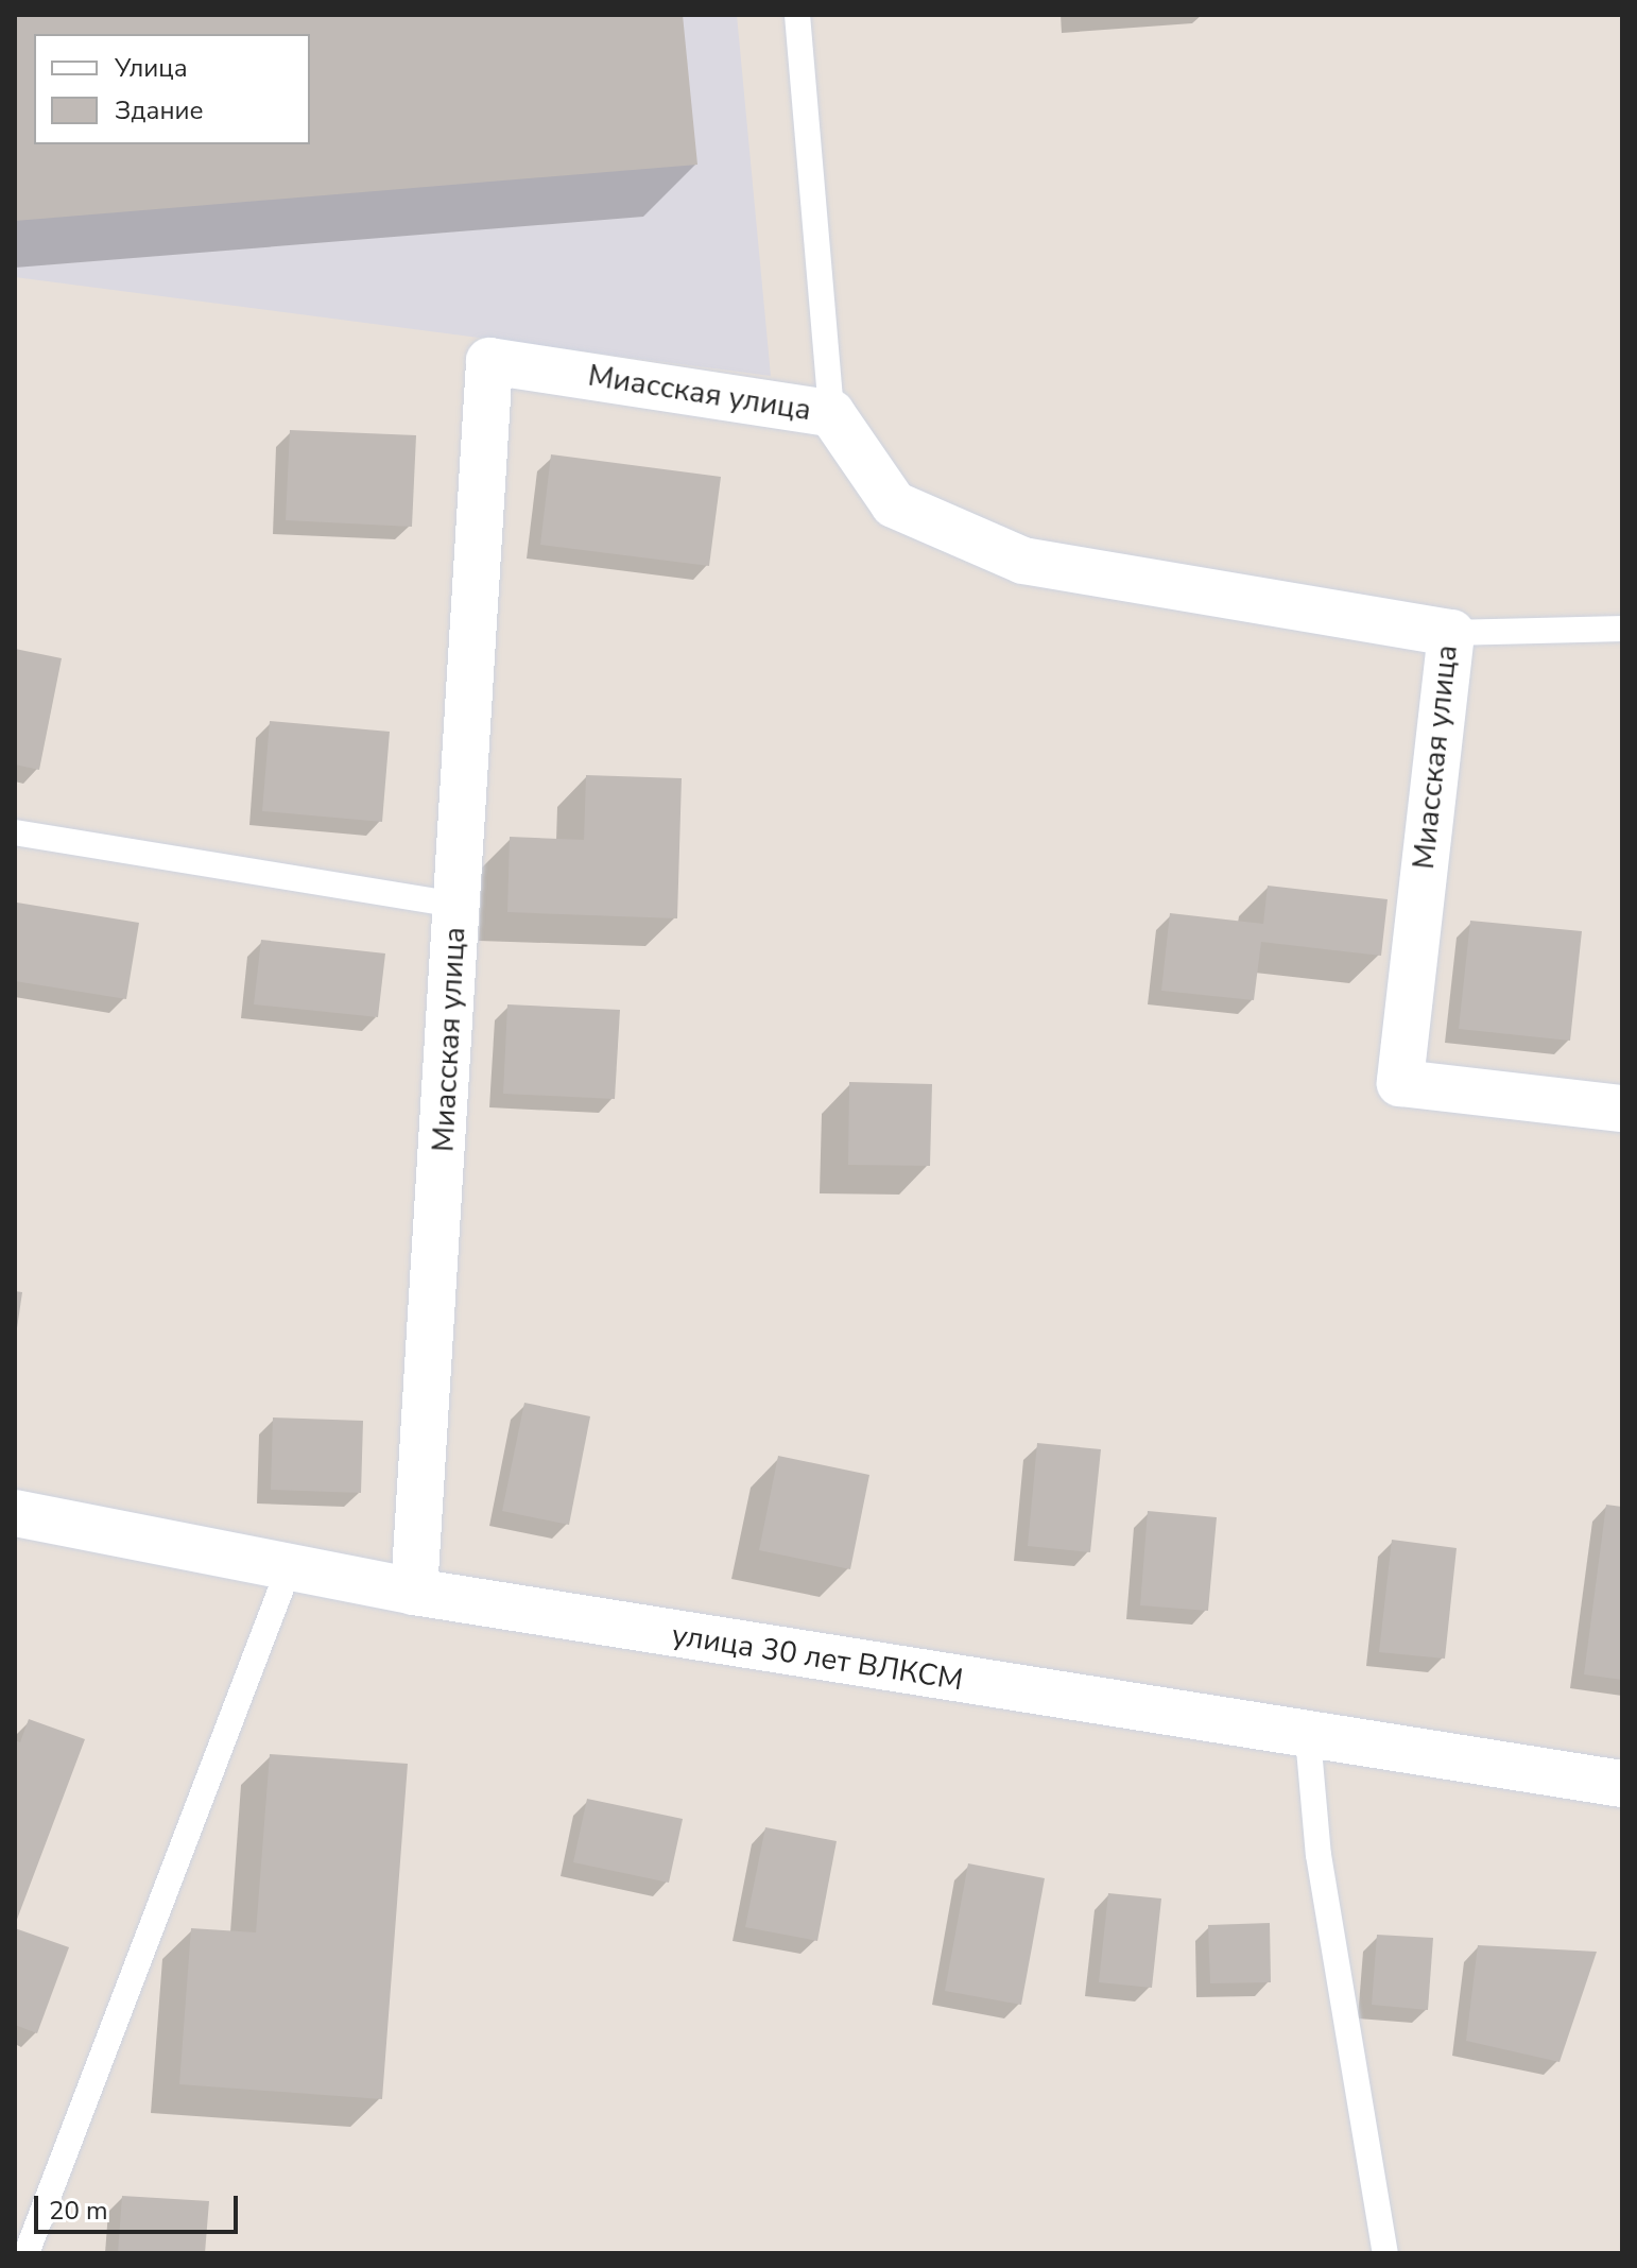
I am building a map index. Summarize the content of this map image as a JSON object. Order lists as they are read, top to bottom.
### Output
{
  "streets": {
    "street": ["Миасская улица", "улица 30 лет ВЛКСМ"]
  },
  "crossings": [
    ["Миасская улица", "улица 30 лет ВЛКСМ"]
  ],
  "legend": ["Улица", "Здание"],
  "scale_bar": "20 m"
}
